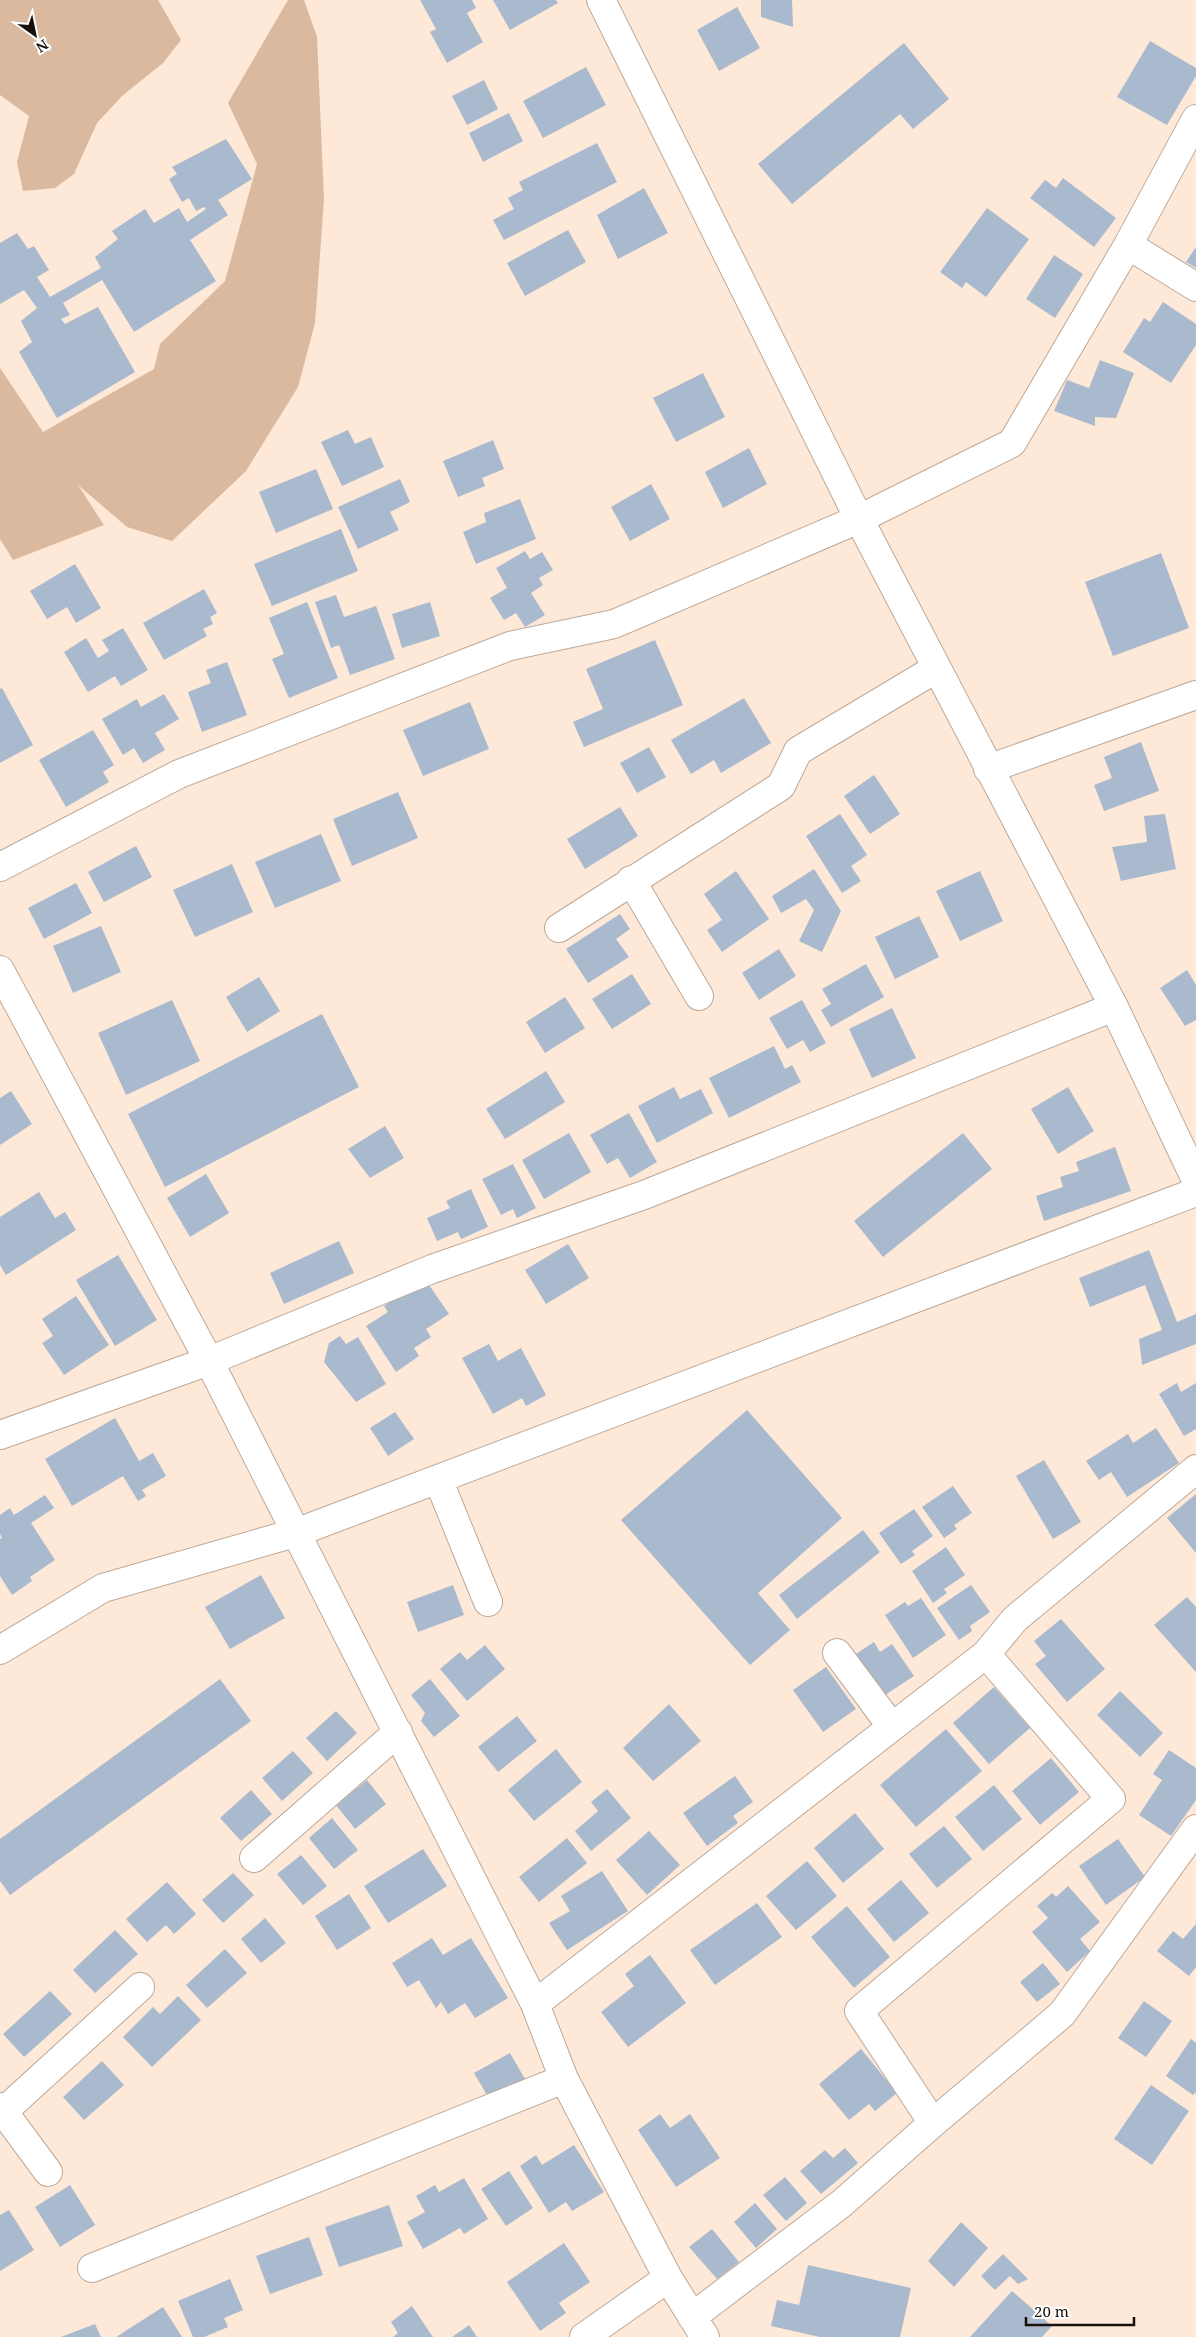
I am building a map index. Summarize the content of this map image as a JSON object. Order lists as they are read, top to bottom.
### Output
{
  "scale_bar": "20 m",
  "north": "bottom right"
}
